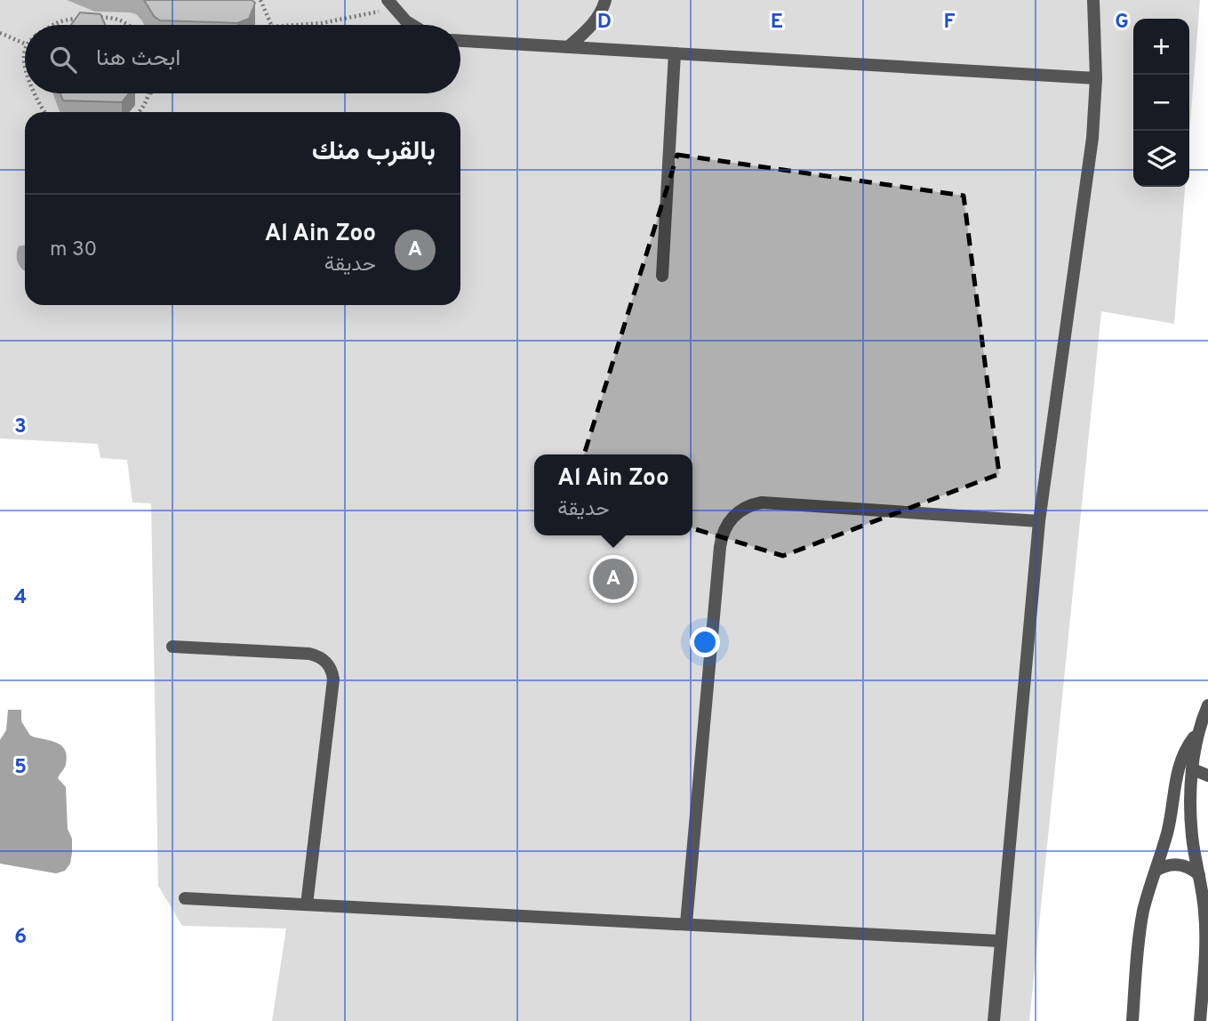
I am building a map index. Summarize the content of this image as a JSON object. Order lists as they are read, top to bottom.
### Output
{
  "page": {
    "map_buttons": ["+", "−"],
    "search": "ابحث هنا",
    "heading": "بالقرب منك",
    "list": [
      {
        "mark": "A",
        "name": "Al Ain Zoo",
        "note": "حديقة",
        "value": "30 m"
      }
    ],
    "popup": ["Al Ain Zoo", "حديقة"],
    "pins": "A"
  },
  "grid": {
    "columns": [
      "D",
      "E",
      "F",
      "G"
    ],
    "rows": [
      "3",
      "4",
      "5",
      "6"
    ]
  }
}
